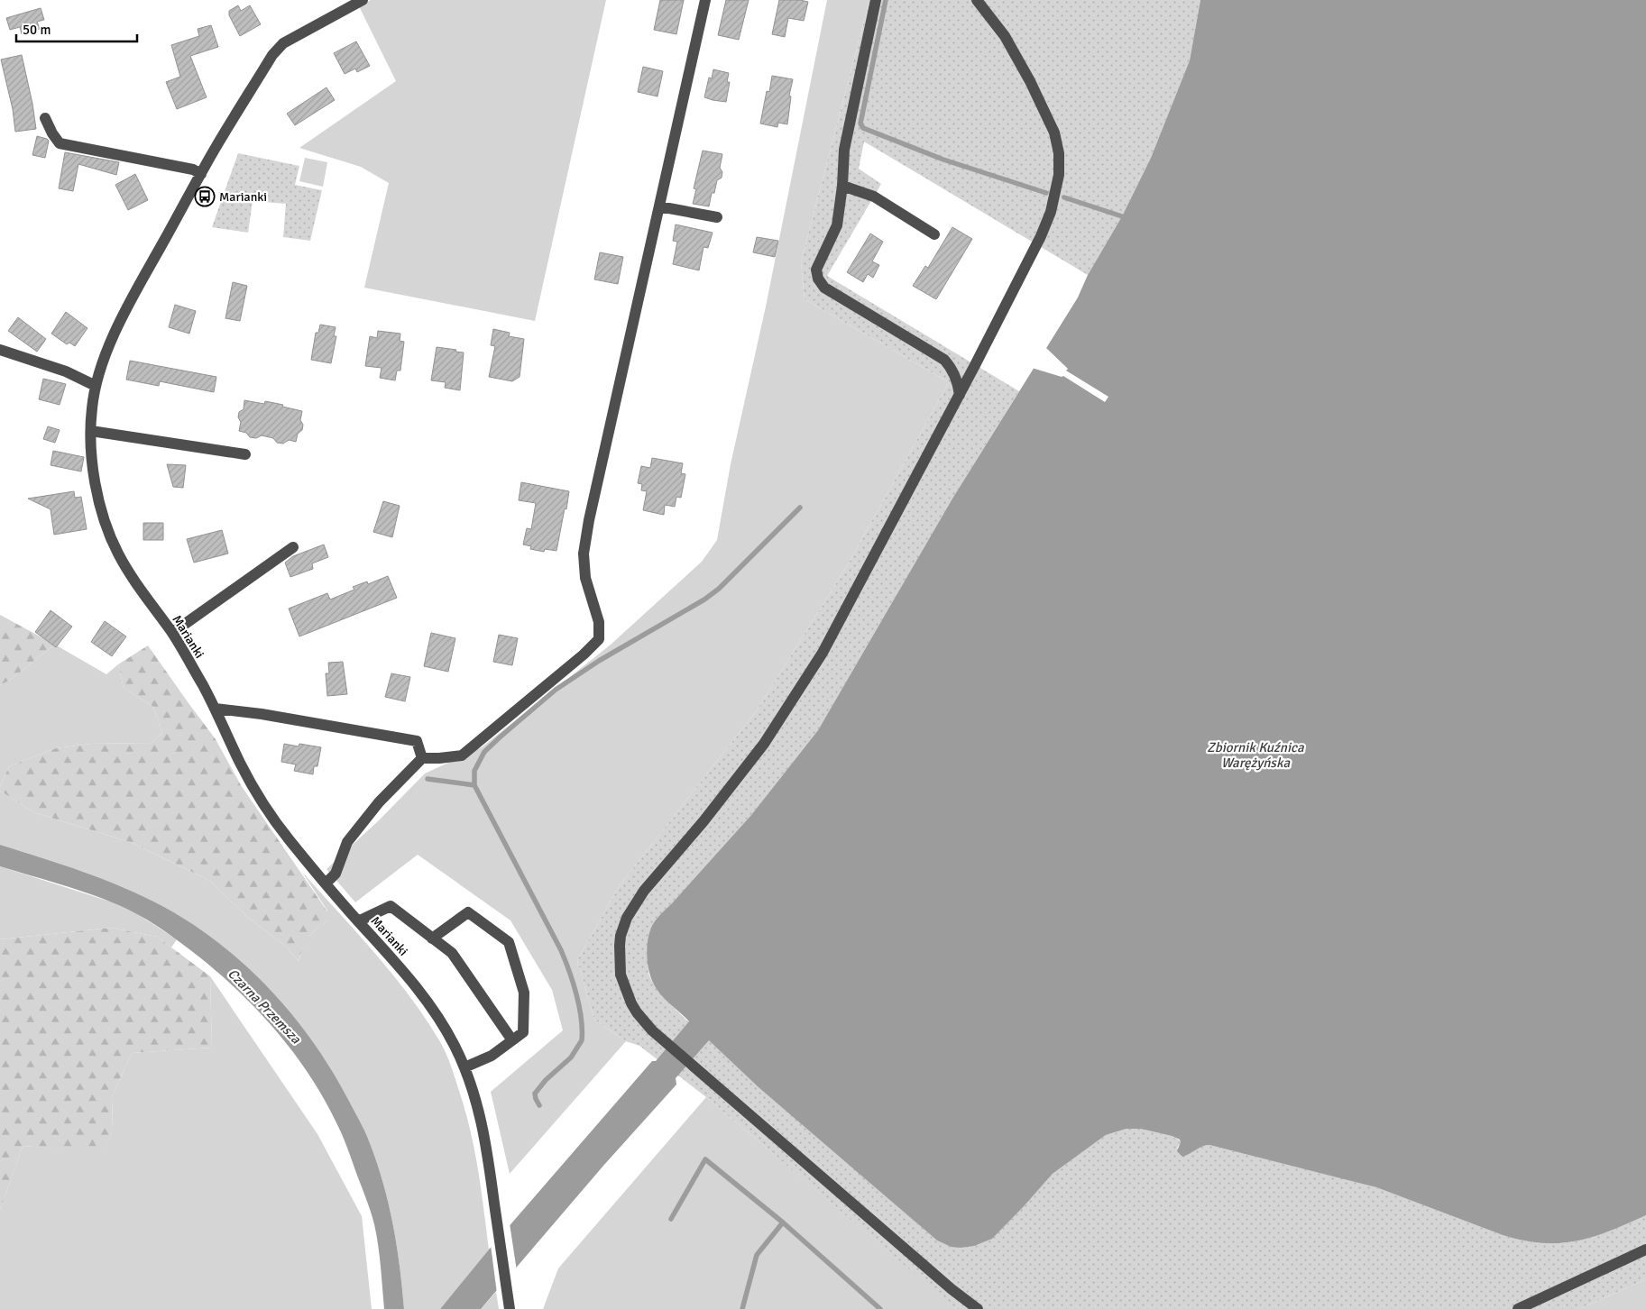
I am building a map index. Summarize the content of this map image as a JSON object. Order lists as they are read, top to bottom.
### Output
{
  "streets": {
    "street": ["Marianki"]
  },
  "water": ["Zbiornik Kuźnica Warężyńska", "Czarna Przemsza"],
  "places": {
    "bus stop": ["Marianki"]
  },
  "scale_bar": "50 m"
}
